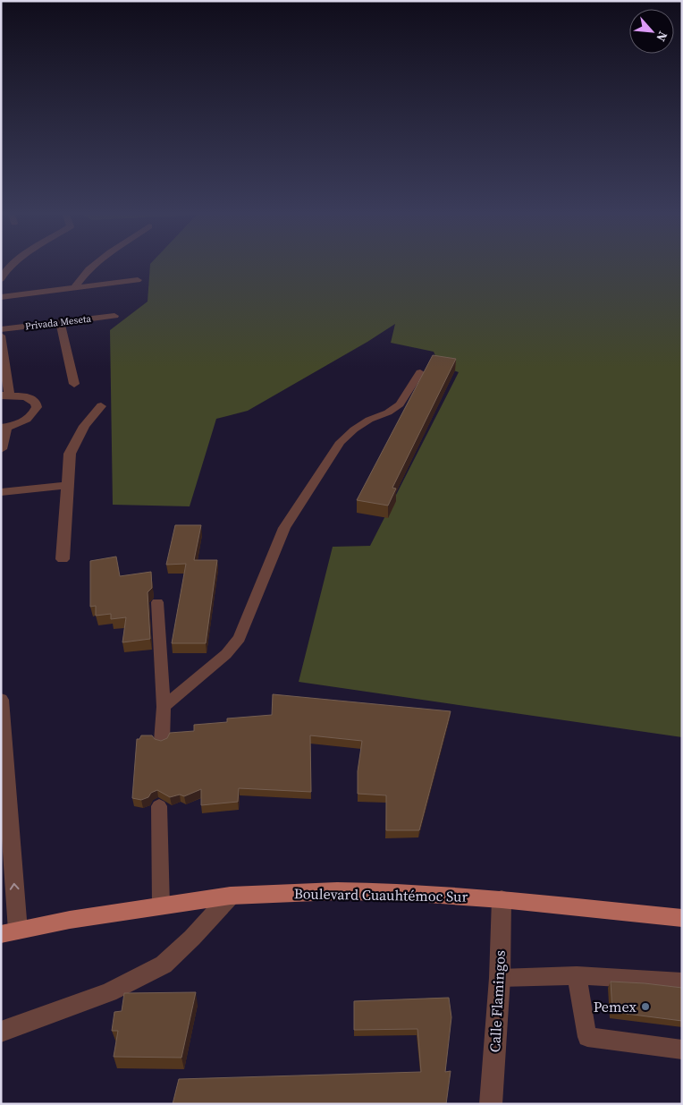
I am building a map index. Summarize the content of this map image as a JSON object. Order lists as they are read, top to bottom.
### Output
{
  "streets": {
    "main road": ["Boulevard Cuauhtémoc Sur"],
    "street": ["Privada Meseta", "Calle Flamingos"]
  },
  "crossings": [
    ["Boulevard Cuauhtémoc Sur", "Calle Flamingos"]
  ],
  "places": ["Pemex"],
  "north": "bottom right"
}
